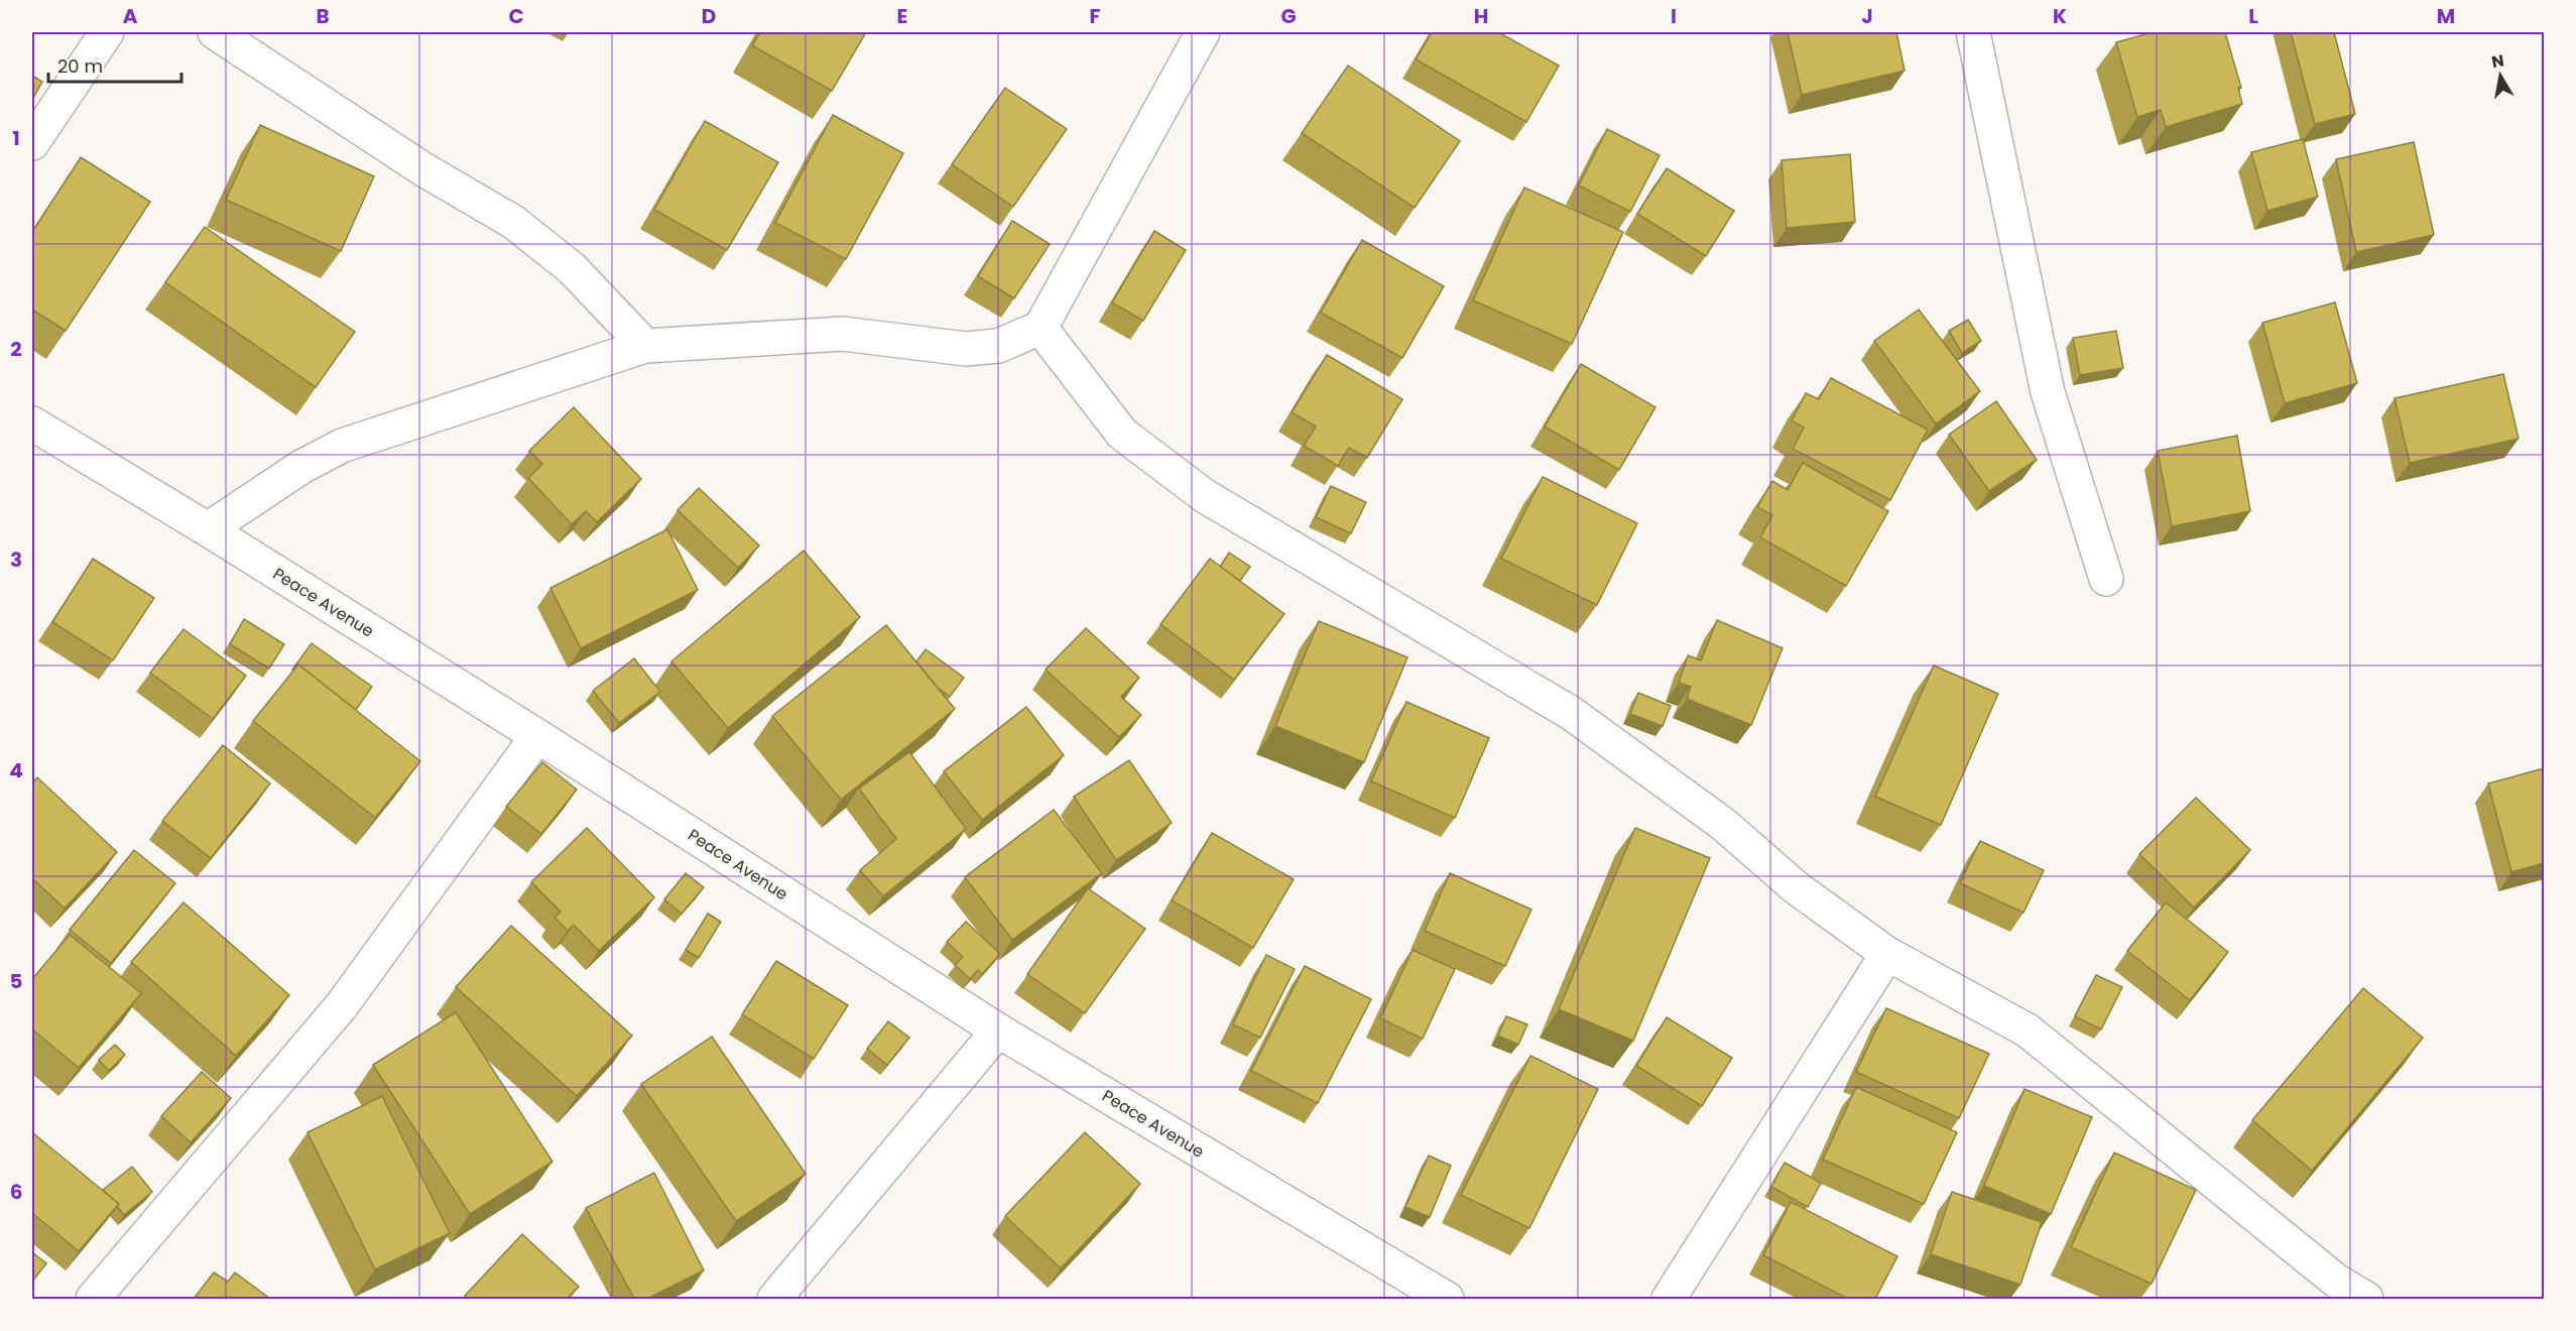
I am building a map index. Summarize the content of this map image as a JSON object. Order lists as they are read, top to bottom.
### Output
{
  "streets": {
    "street": ["Peace Avenue"]
  },
  "scale_bar": "20 m",
  "north": "top",
  "grid": {
    "columns": [
      "A",
      "B",
      "C",
      "D",
      "E",
      "F",
      "G",
      "H",
      "I",
      "J",
      "K",
      "L",
      "M"
    ],
    "rows": [
      "1",
      "2",
      "3",
      "4",
      "5",
      "6"
    ]
  }
}
